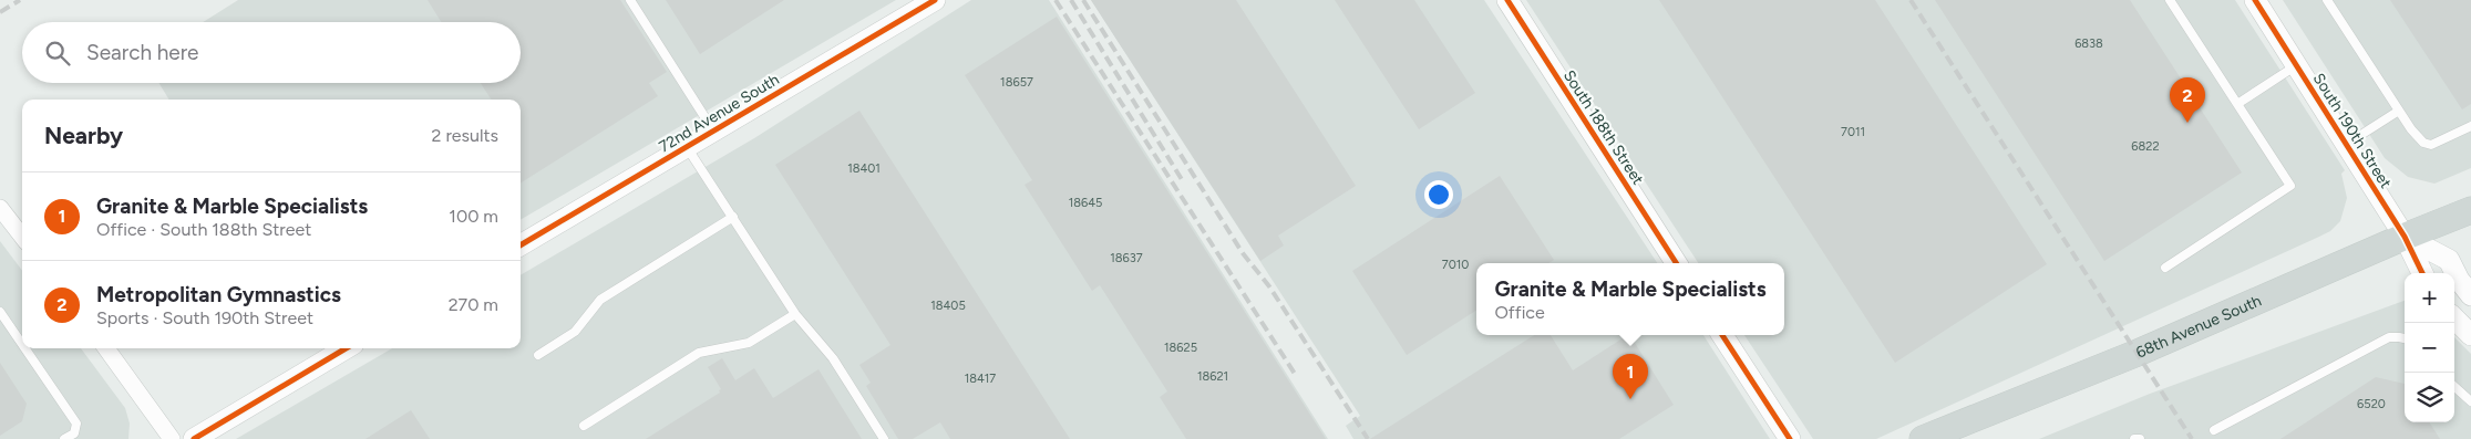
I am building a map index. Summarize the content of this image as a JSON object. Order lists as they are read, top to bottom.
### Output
{
  "streets": {
    "main road": ["68th Avenue South"],
    "street": ["72nd Avenue South", "South 188th Street", "South 190th Street"]
  },
  "crossings": [
    ["South 190th Street", "68th Avenue South"]
  ],
  "house_numbers": [
    "6838",
    "18657",
    "7011",
    "6822",
    "18401",
    "18645",
    "18637",
    "7010",
    "18405",
    "18625",
    "18621",
    "18417",
    "6520"
  ],
  "page": {
    "search": "Search here",
    "pins": ["2", "1"],
    "heading": ["Nearby", "2 results"],
    "list": [
      {
        "mark": "1",
        "name": "Granite & Marble Specialists",
        "note": "Office · South 188th Street",
        "value": "100 m"
      },
      {
        "mark": "2",
        "name": "Metropolitan Gymnastics",
        "note": "Sports · South 190th Street",
        "value": "270 m"
      }
    ],
    "popup": ["Granite & Marble Specialists", "Office"],
    "map_buttons": ["+", "−"]
  }
}
